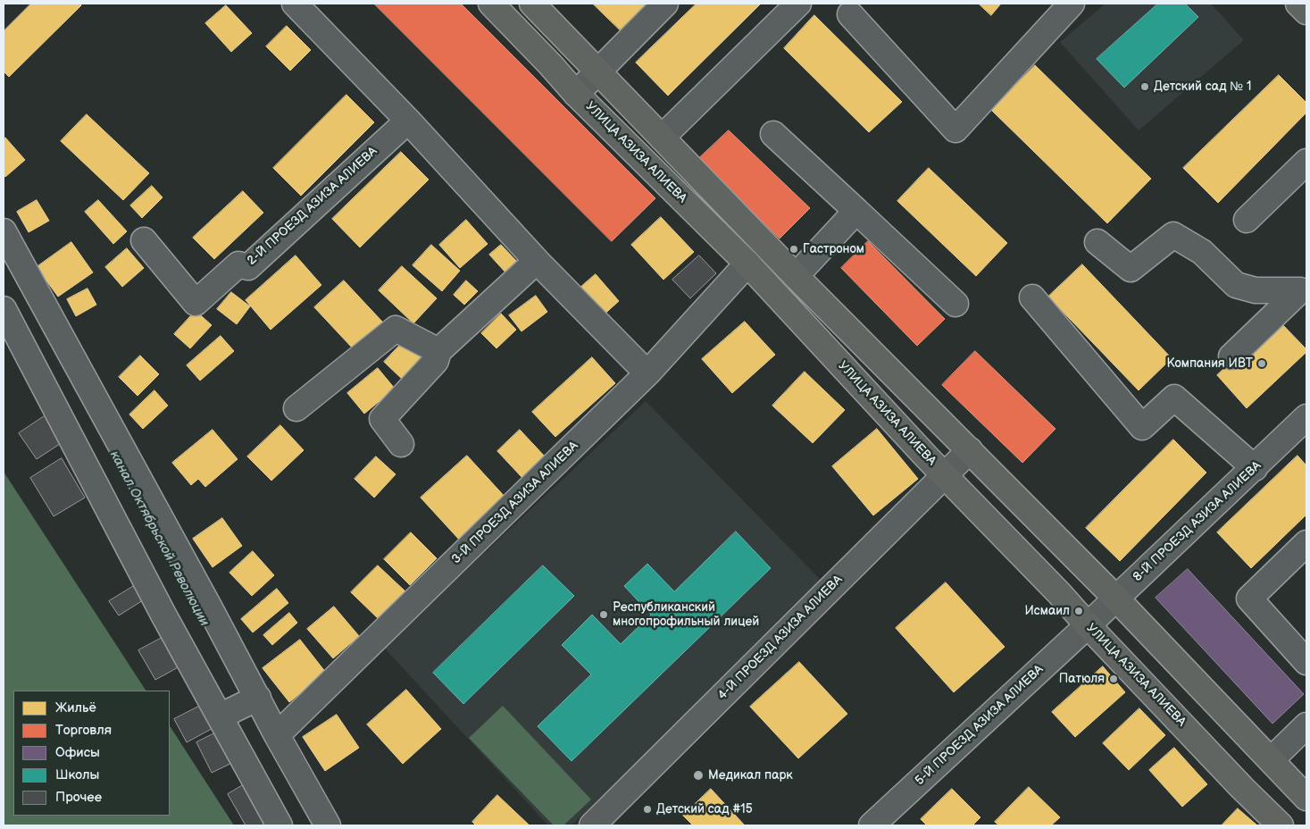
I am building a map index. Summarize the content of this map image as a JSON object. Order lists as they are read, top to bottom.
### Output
{
  "streets": {
    "main road": ["УЛИЦА АЗИЗА АЛИЕВА"],
    "street": [
      "2-Й ПРОЕЗД АЗИЗА АЛИЕВА",
      "3-Й ПРОЕЗД АЗИЗА АЛИЕВА",
      "8-Й ПРОЕЗД АЗИЗА АЛИЕВА",
      "4-Й ПРОЕЗД АЗИЗА АЛИЕВА",
      "5-Й ПРОЕЗД АЗИЗА АЛИЕВА"
    ]
  },
  "crossings": [
    ["УЛИЦА АЗИЗА АЛИЕВА", "3-Й ПРОЕЗД АЗИЗА АЛИЕВА"],
    ["УЛИЦА АЗИЗА АЛИЕВА", "8-Й ПРОЕЗД АЗИЗА АЛИЕВА"],
    ["УЛИЦА АЗИЗА АЛИЕВА", "4-Й ПРОЕЗД АЗИЗА АЛИЕВА"],
    ["УЛИЦА АЗИЗА АЛИЕВА", "5-Й ПРОЕЗД АЗИЗА АЛИЕВА"],
    ["8-Й ПРОЕЗД АЗИЗА АЛИЕВА", "5-Й ПРОЕЗД АЗИЗА АЛИЕВА"]
  ],
  "water": ["канал Октябрьской Революции"],
  "places": [
    "Детский сад № 1",
    "Гастроном",
    "Компания ИВТ",
    "Исмаил",
    "Республиканский многопрофильный лицей",
    "Патюля",
    "Медикал парк",
    "Детский сад #15"
  ],
  "legend": [
    "Жильё",
    "Торговля",
    "Офисы",
    "Школы",
    "Прочее"
  ]
}
